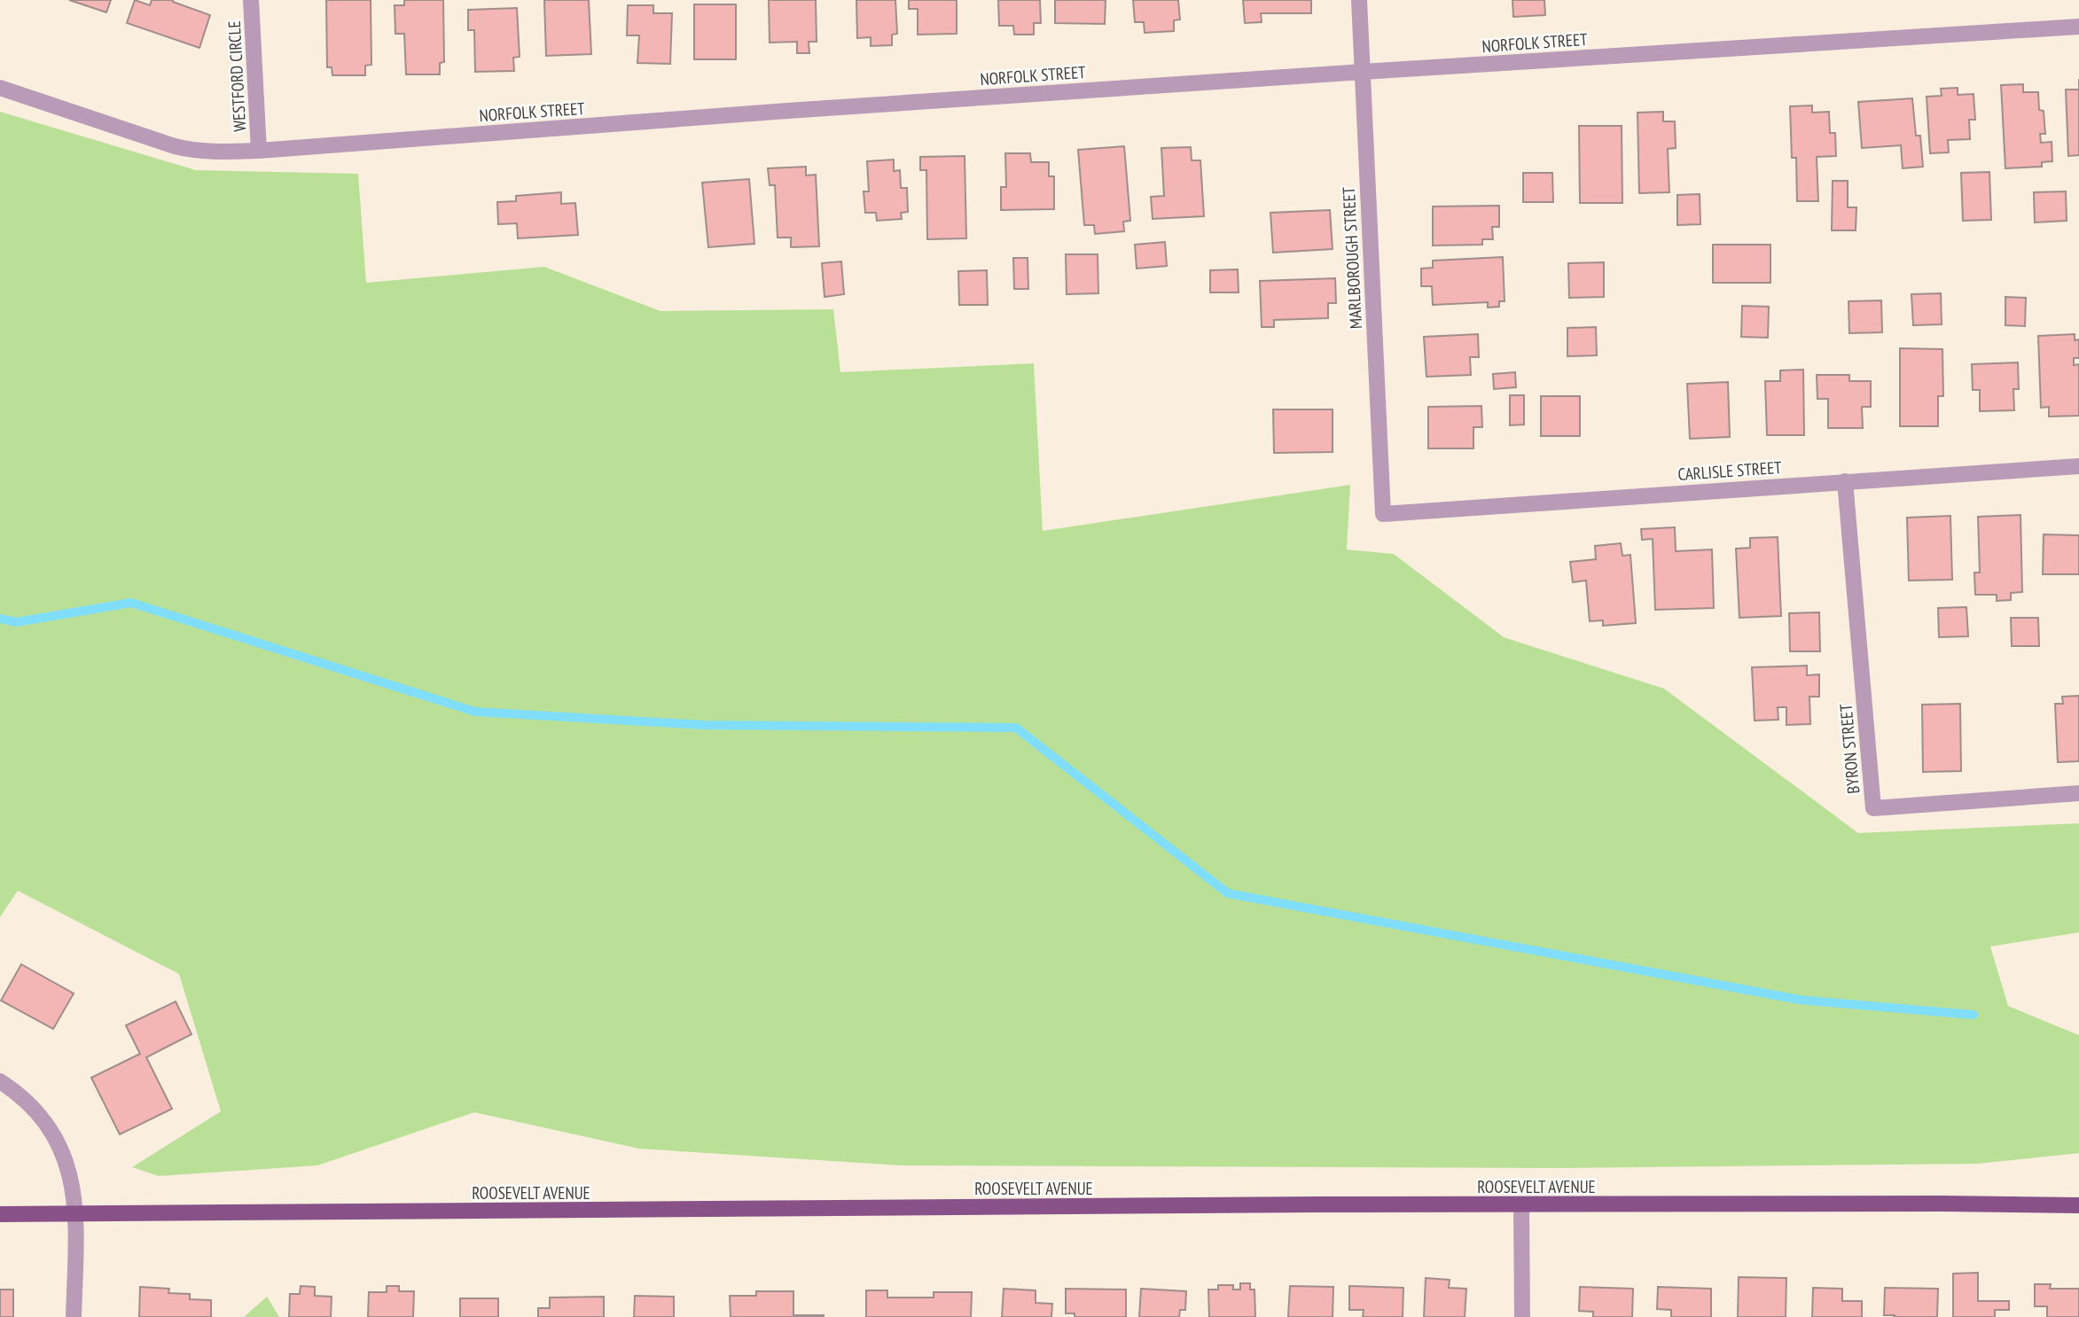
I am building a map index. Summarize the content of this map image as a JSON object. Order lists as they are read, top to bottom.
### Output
{
  "streets": {
    "main road": ["ROOSEVELT AVENUE"],
    "street": [
      "NORFOLK STREET",
      "WESTFORD CIRCLE",
      "MARLBOROUGH STREET",
      "CARLISLE STREET",
      "BYRON STREET"
    ]
  },
  "crossings": [
    ["NORFOLK STREET", "WESTFORD CIRCLE"],
    ["NORFOLK STREET", "MARLBOROUGH STREET"],
    ["MARLBOROUGH STREET", "CARLISLE STREET"],
    ["CARLISLE STREET", "BYRON STREET"]
  ]
}
